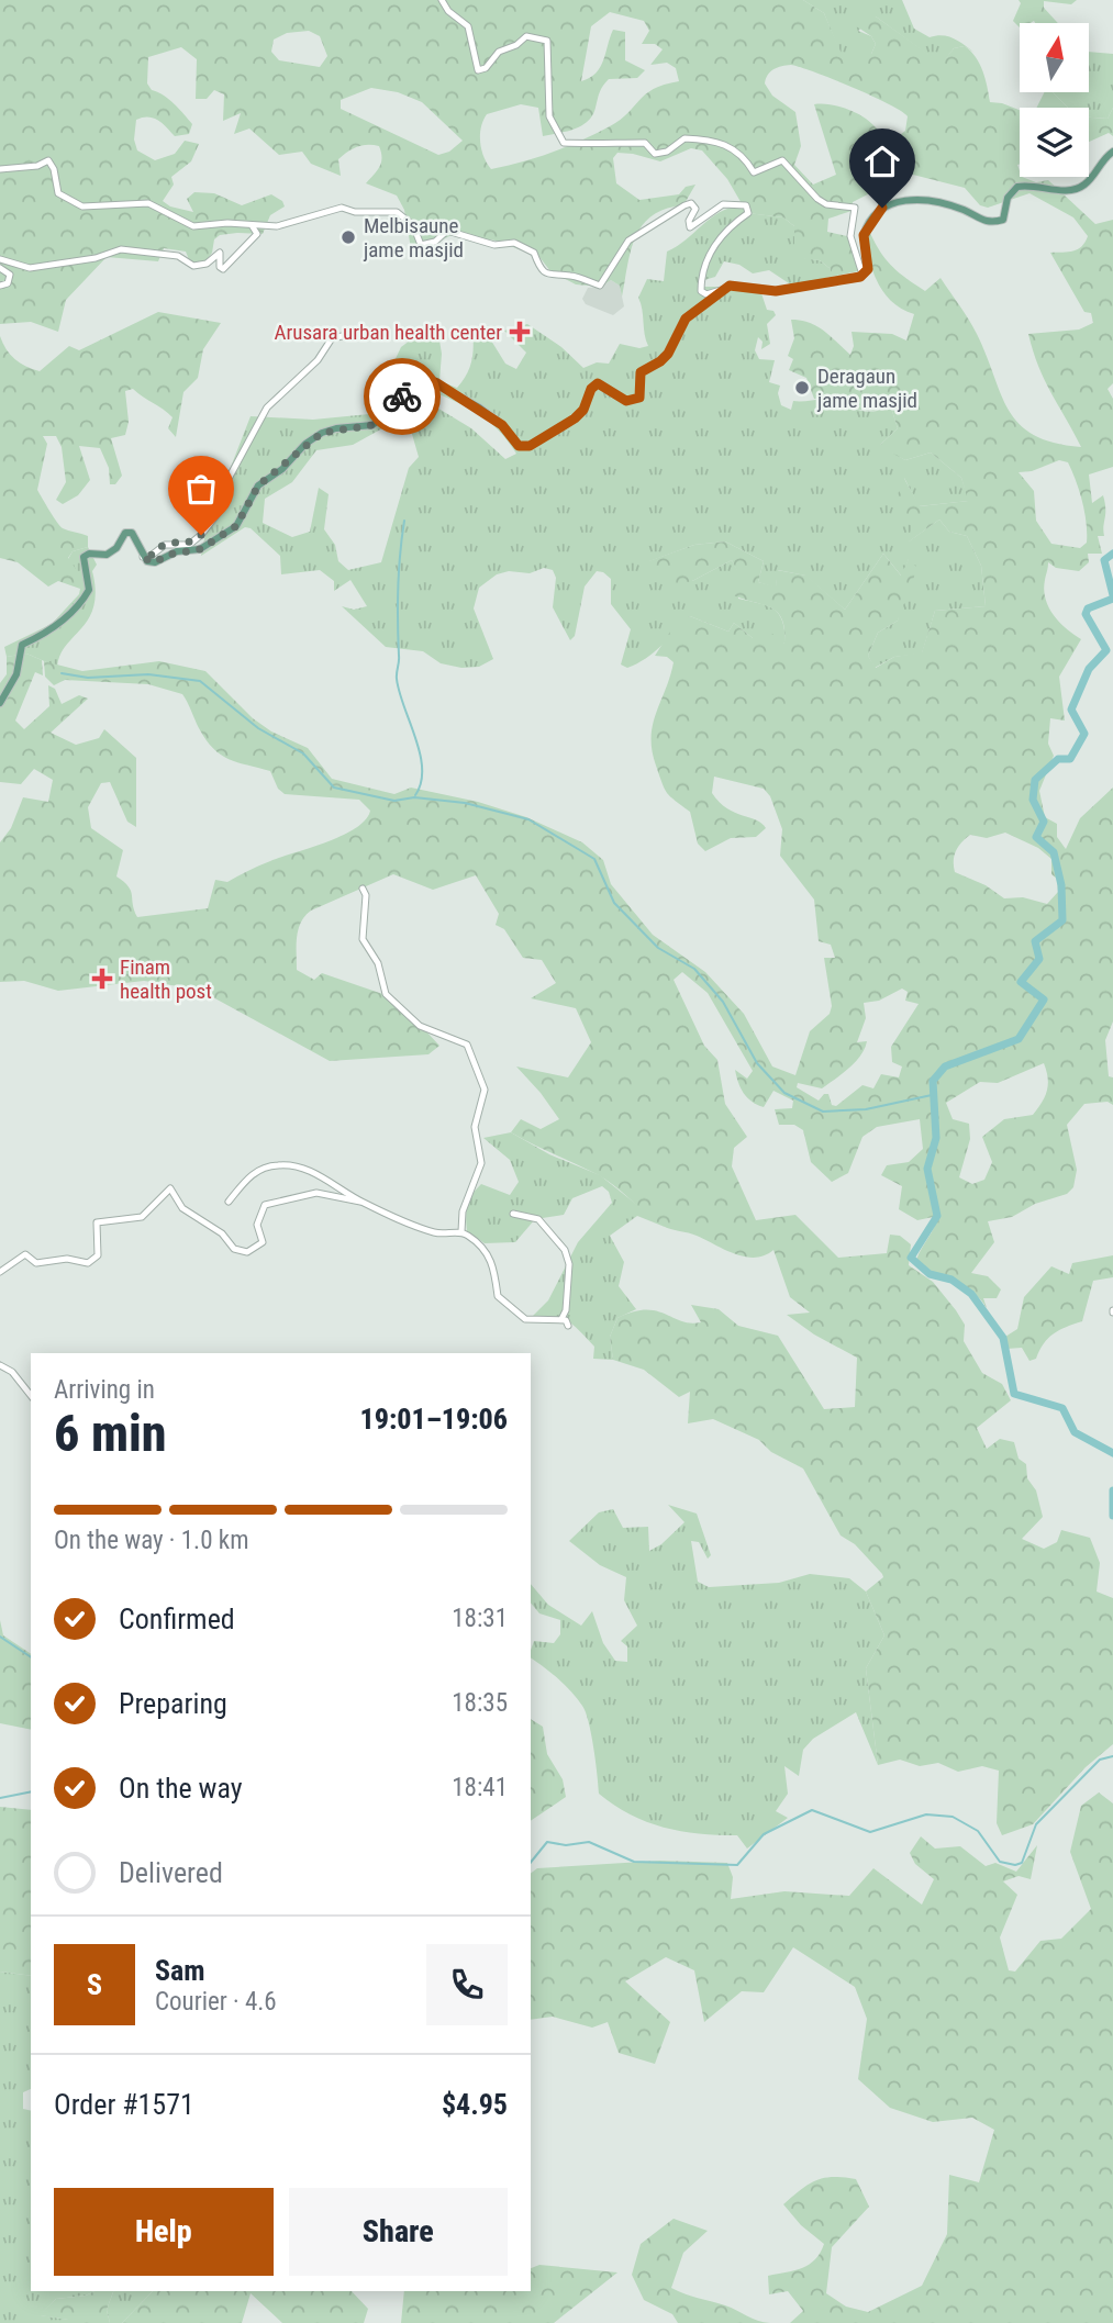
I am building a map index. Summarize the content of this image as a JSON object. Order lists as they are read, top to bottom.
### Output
{
  "places": {
    "other": ["Melbisaune jame masjid", "Deragaun jame masjid"],
    "health": ["Arusara urban health center", "Finam health post"]
  },
  "north": "top",
  "page": {
    "heading": ["6 min", "Arriving in", "19:01–19:06"],
    "panel": [
      "Sam",
      "Courier · 4.6",
      "Order #1571",
      "$4.95"
    ],
    "bar": "On the way · 1.0 km",
    "list": [
      ["Confirmed", "18:31"],
      ["Preparing", "18:35"],
      ["On the way", "18:41"],
      "Delivered"
    ],
    "round": "S",
    "buttons": ["Help", "Share"]
  }
}
